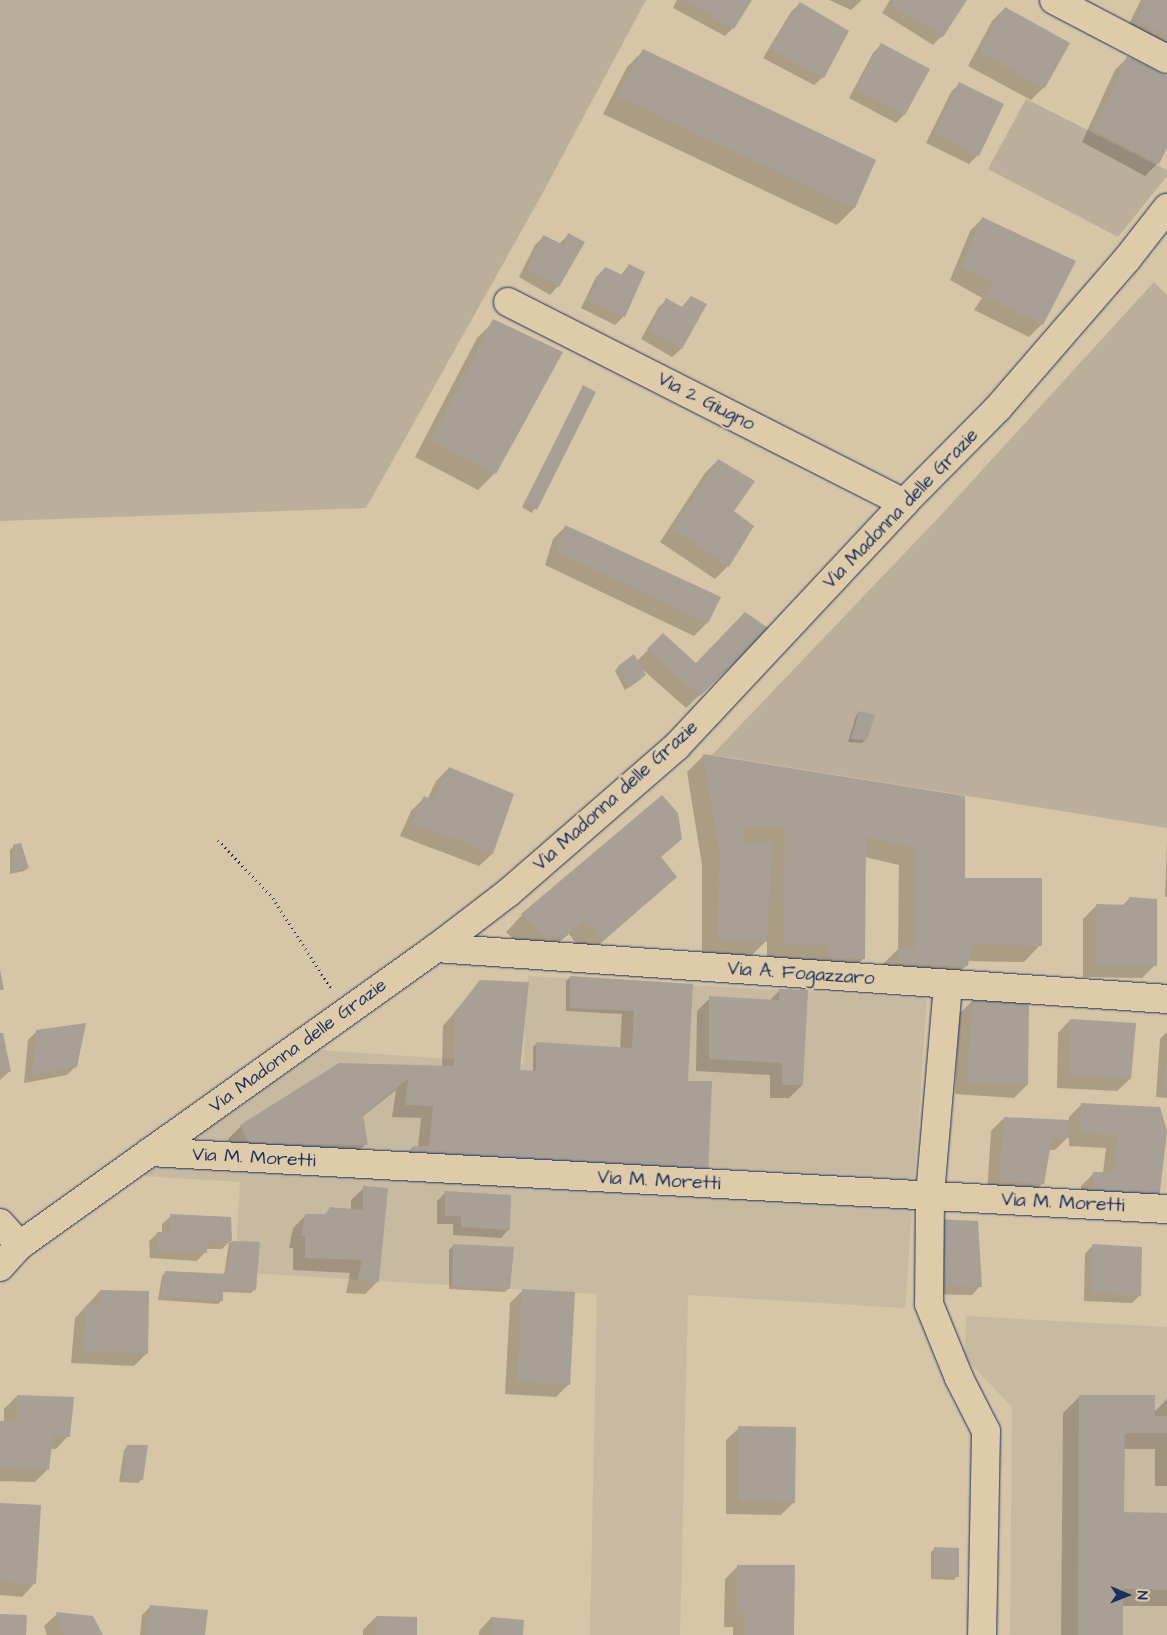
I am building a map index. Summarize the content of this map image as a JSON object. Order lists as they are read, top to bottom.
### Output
{
  "streets": {
    "street": [
      "Via 2 Giugno",
      "Via Madonna delle Grazie",
      "Via A. Fogazzaro",
      "Via M. Moretti"
    ]
  },
  "crossings": [
    ["Via 2 Giugno", "Via Madonna delle Grazie"],
    ["Via Madonna delle Grazie", "Via A. Fogazzaro"],
    ["Via Madonna delle Grazie", "Via M. Moretti"]
  ],
  "north": "right"
}
